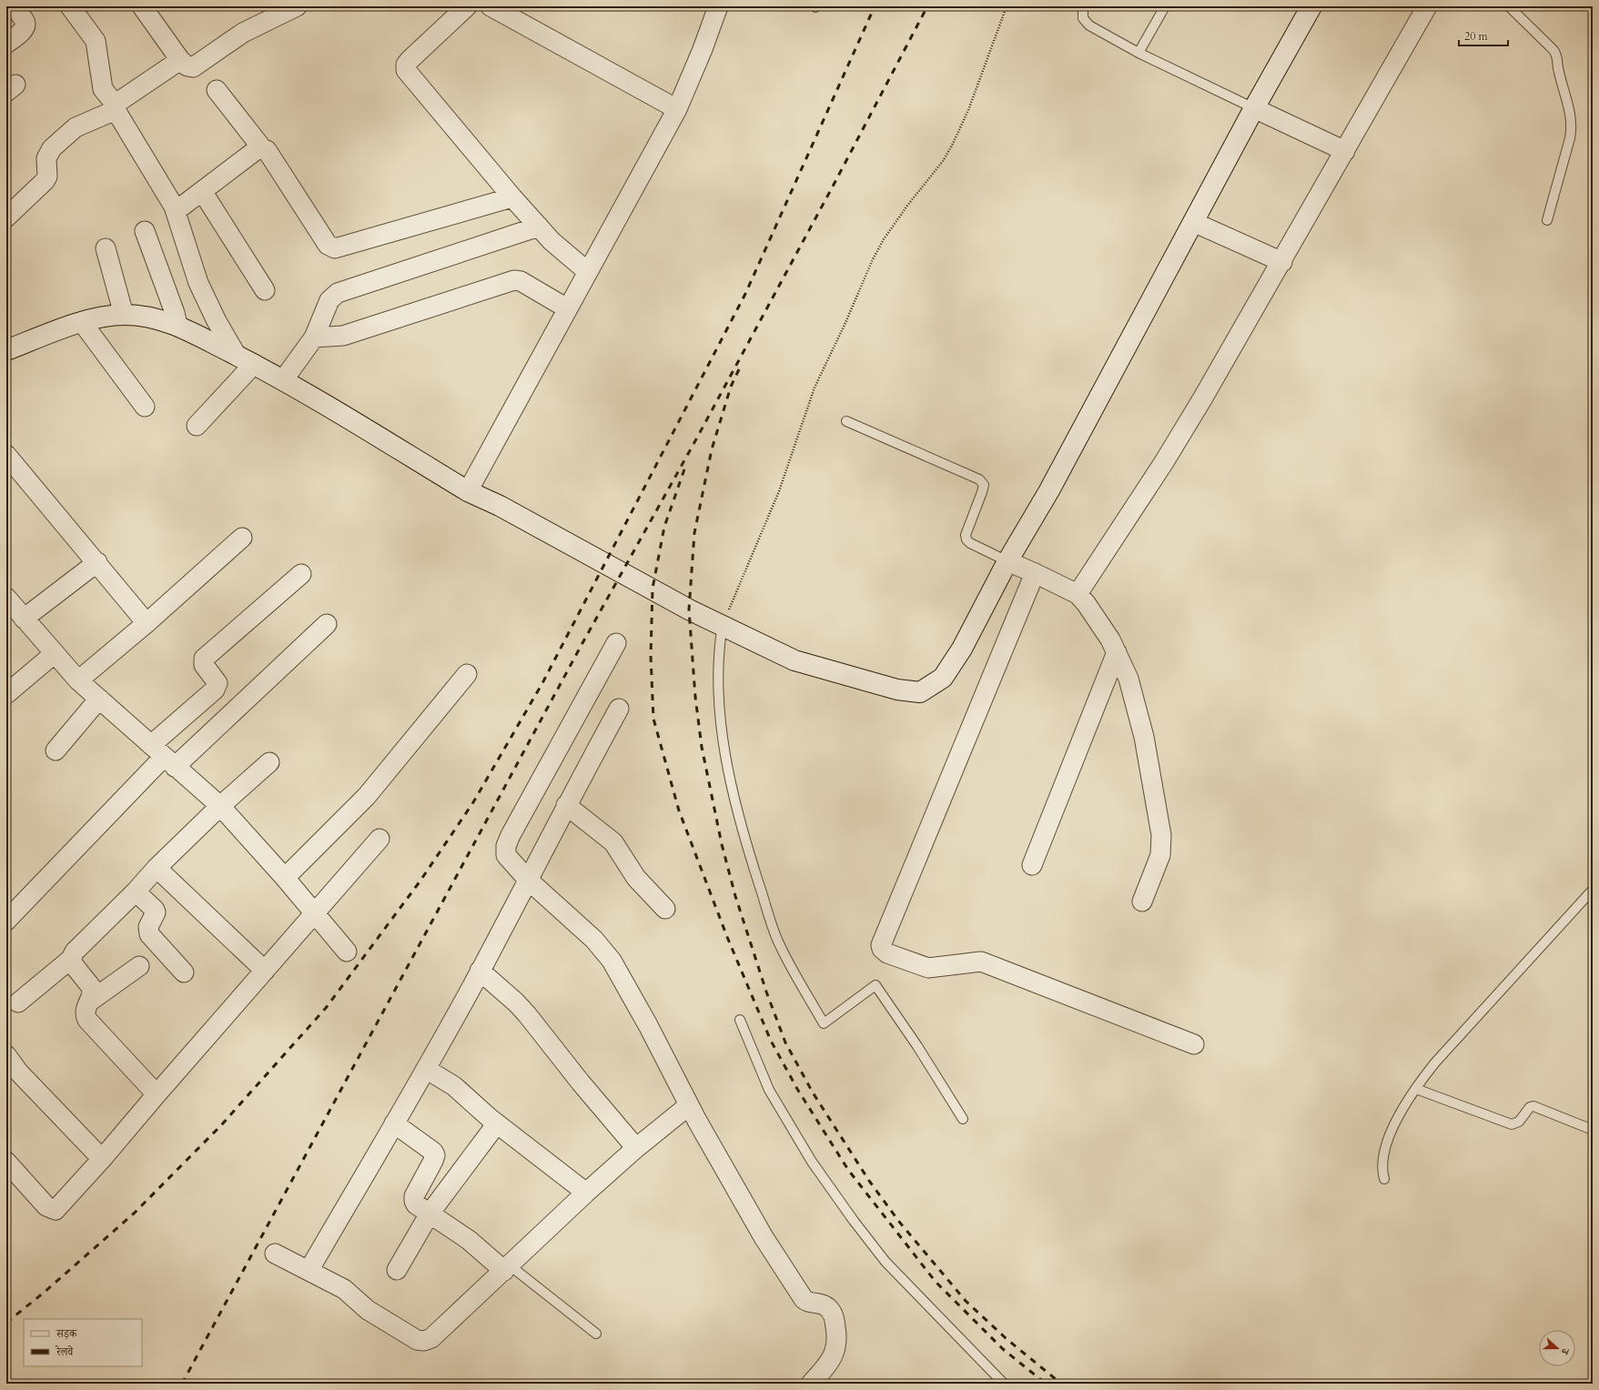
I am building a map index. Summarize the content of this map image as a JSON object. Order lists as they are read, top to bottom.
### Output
{
  "legend": ["सड़क", "रेलवे"],
  "scale_bar": "20 m",
  "north": "right"
}
